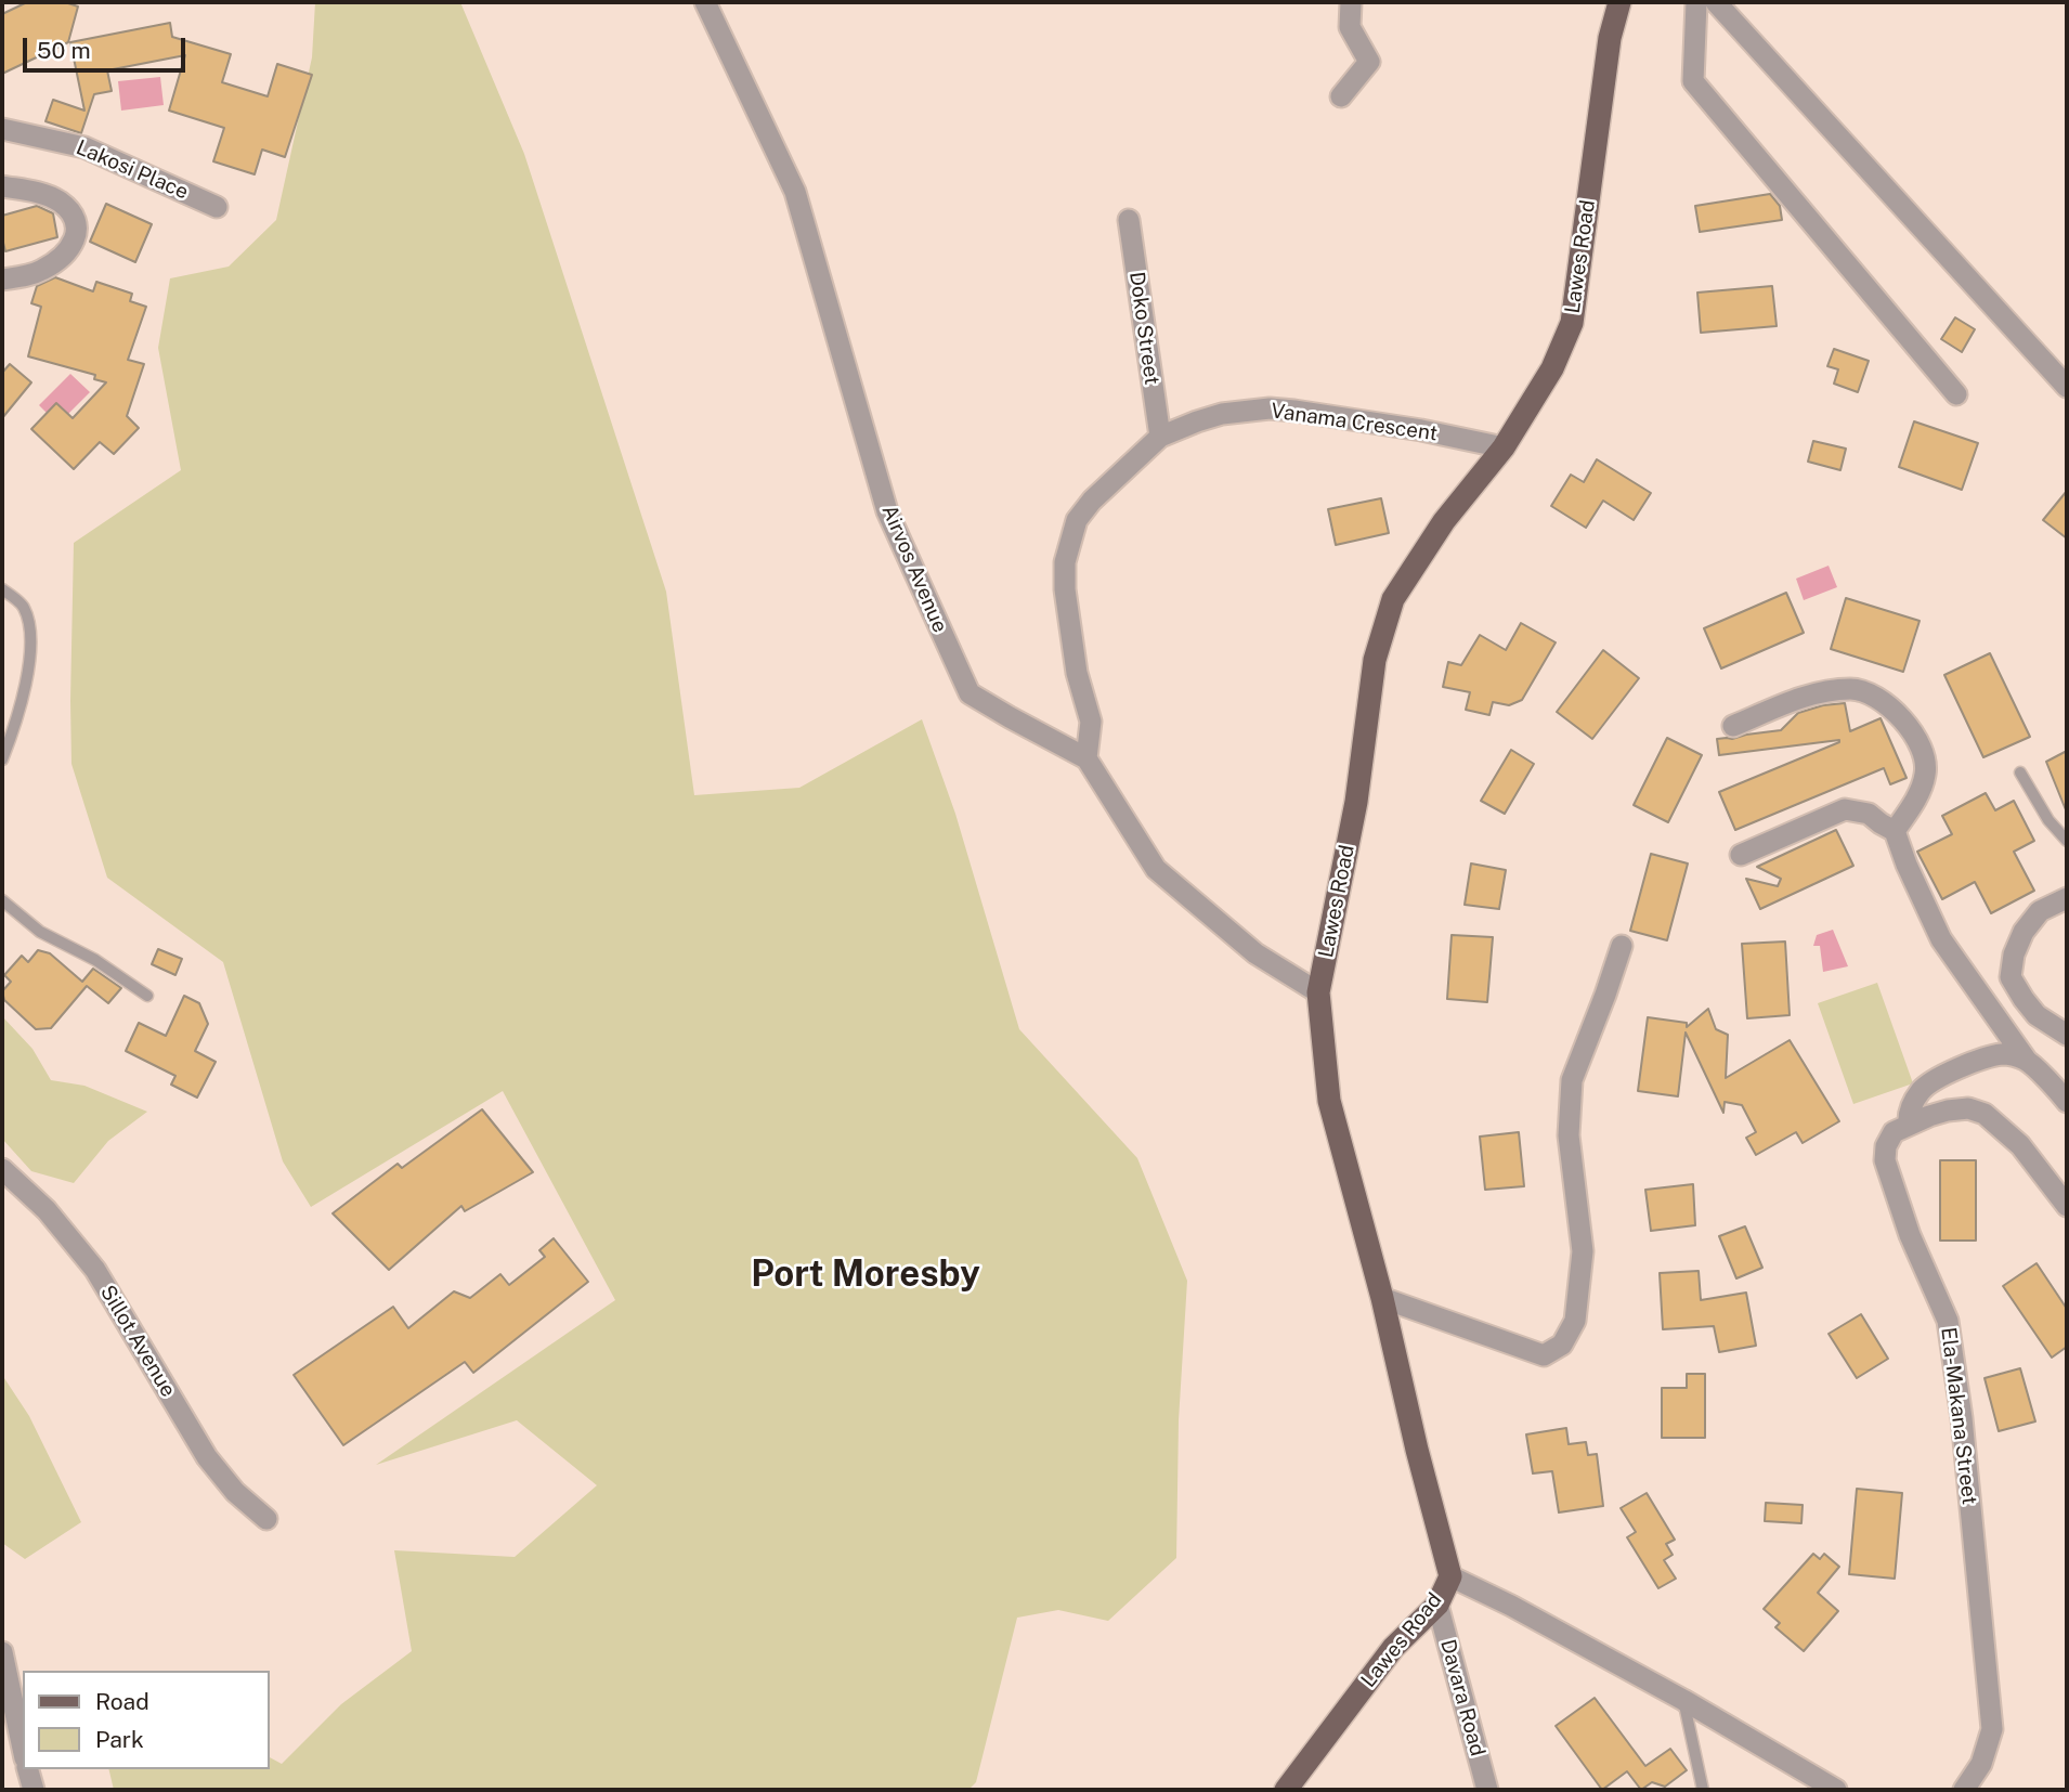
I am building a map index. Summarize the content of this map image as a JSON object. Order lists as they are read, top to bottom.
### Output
{
  "streets": {
    "main road": ["Lawes Road"],
    "street": [
      "Lakosi Place",
      "Doko Street",
      "Vanama Crescent",
      "Airvos Avenue",
      "Sillot Avenue",
      "Ela-Makana Street",
      "Davara Road"
    ]
  },
  "crossings": [
    ["Lawes Road", "Vanama Crescent"],
    ["Lawes Road", "Airvos Avenue"],
    ["Lawes Road", "Davara Road"],
    ["Doko Street", "Vanama Crescent"],
    ["Vanama Crescent", "Airvos Avenue"]
  ],
  "districts": ["Port Moresby"],
  "legend": ["Road", "Park"],
  "scale_bar": "50 m"
}
